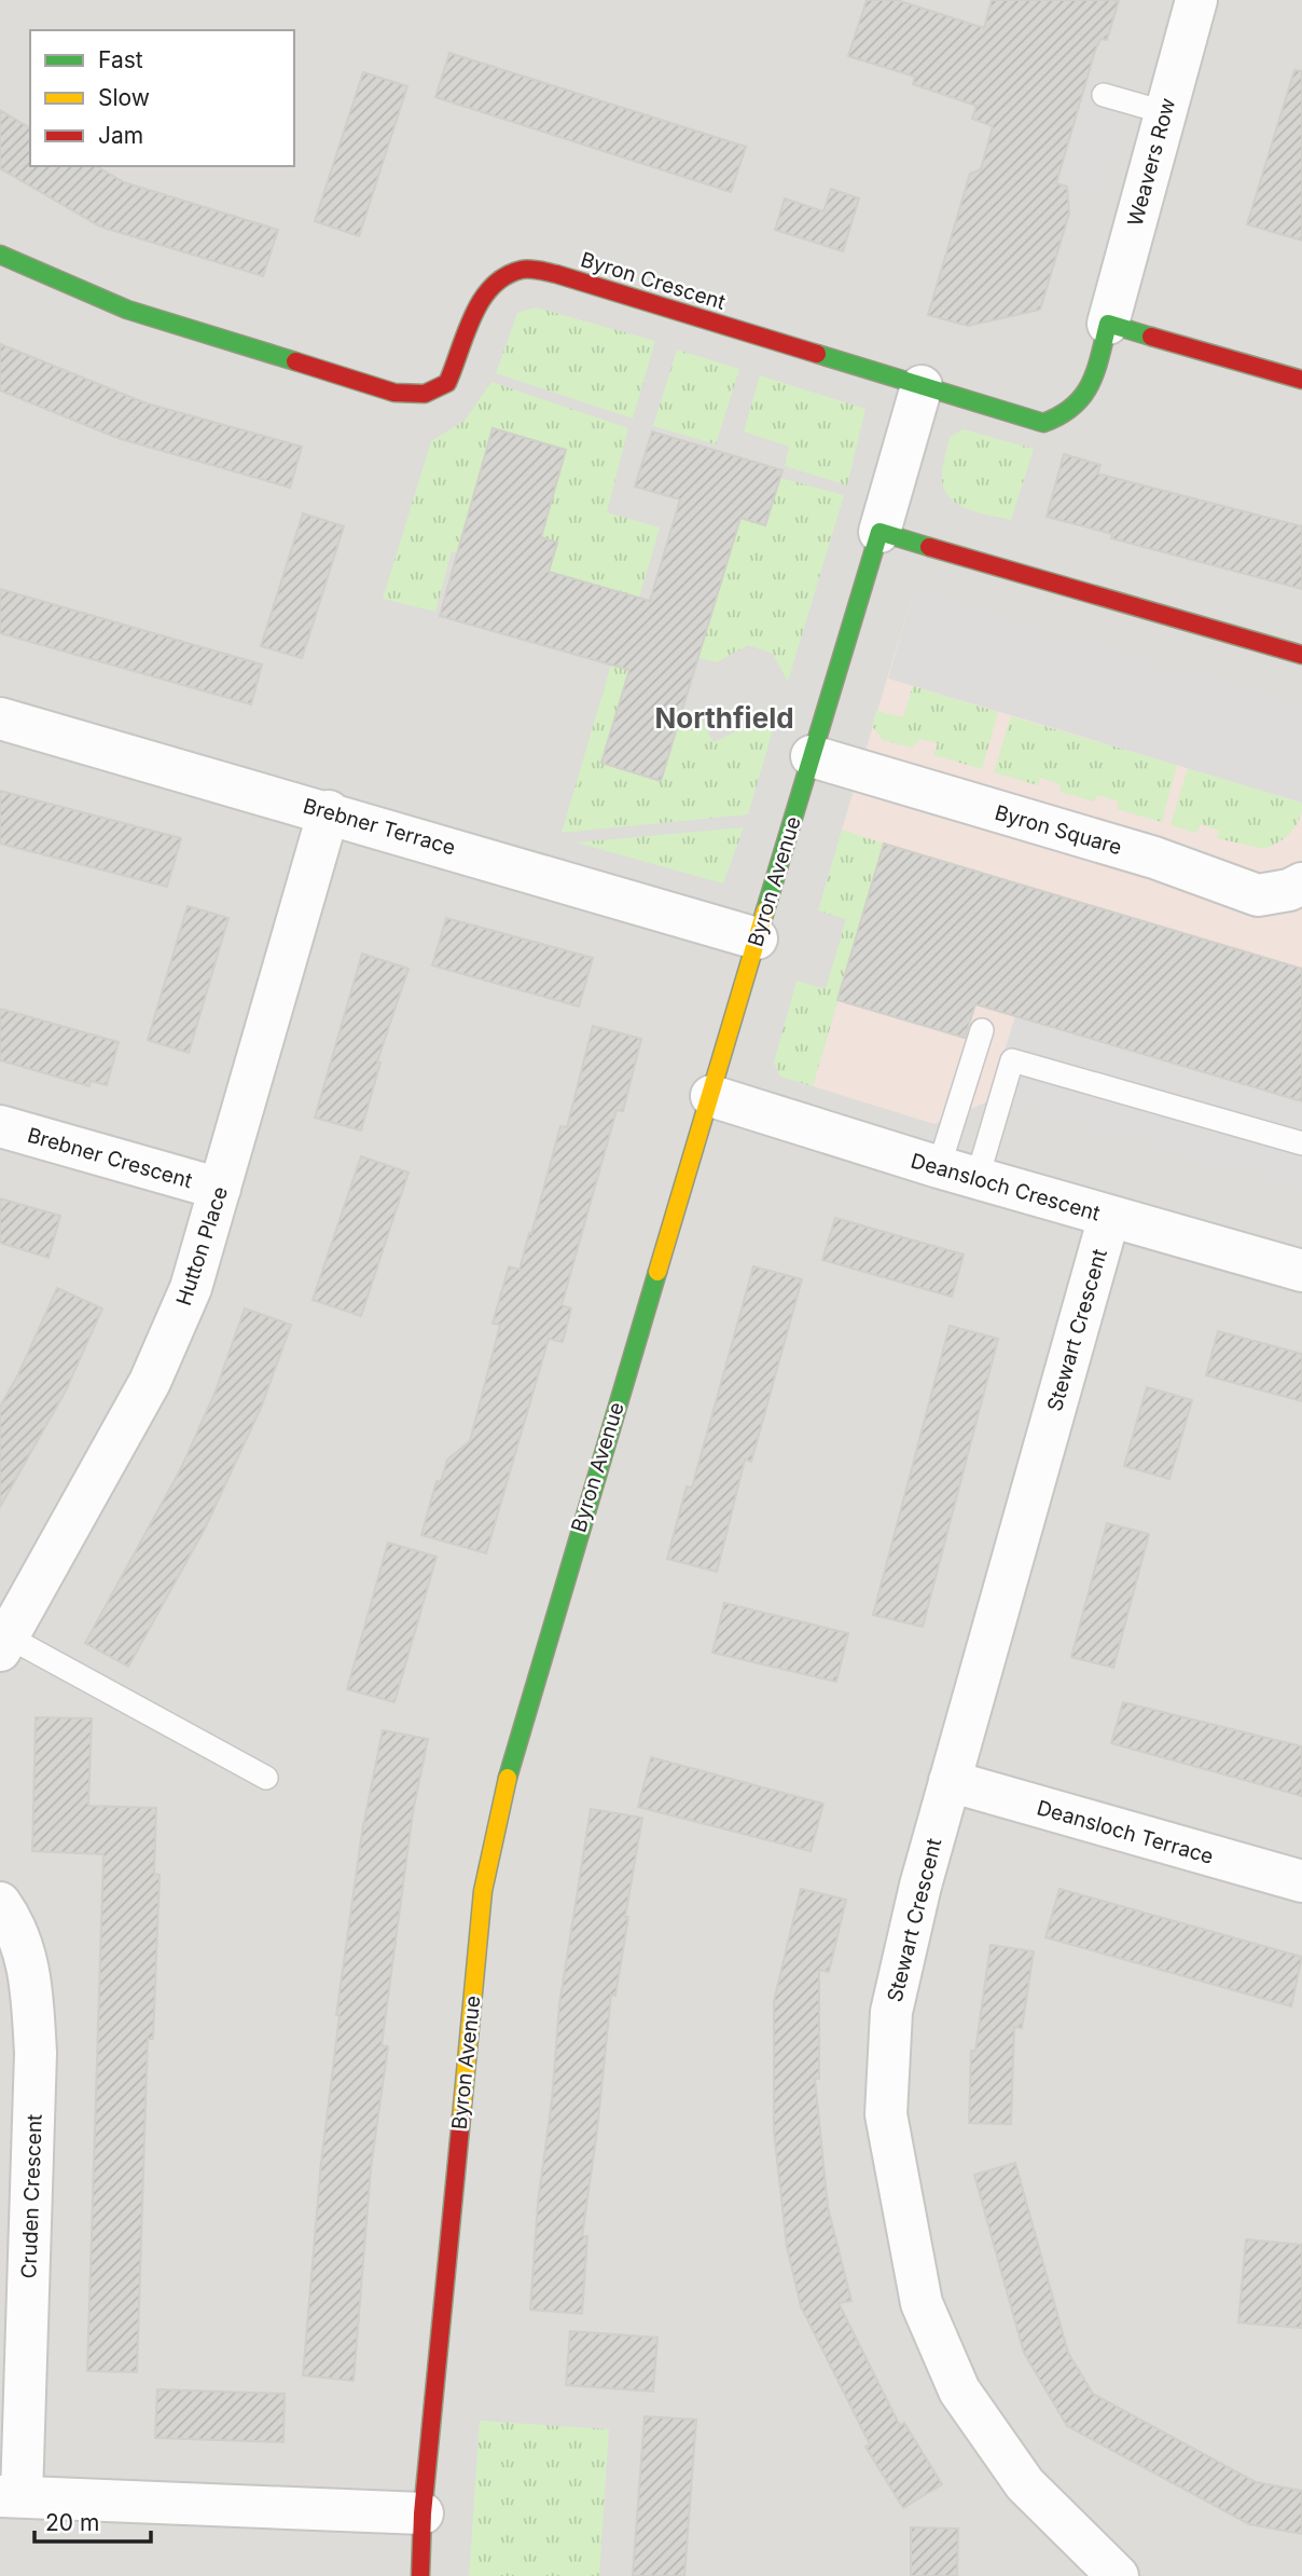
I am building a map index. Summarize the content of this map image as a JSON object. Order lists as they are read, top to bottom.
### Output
{
  "streets": {
    "street": [
      "Weavers Row",
      "Byron Crescent",
      "Brebner Terrace",
      "Byron Square",
      "Byron Avenue",
      "Brebner Crescent",
      "Deansloch Crescent",
      "Hutton Place",
      "Stewart Crescent",
      "Deansloch Terrace",
      "Cruden Crescent"
    ]
  },
  "crossings": [
    ["Weavers Row", "Byron Crescent"],
    ["Byron Crescent", "Byron Avenue"],
    ["Brebner Terrace", "Byron Avenue"],
    ["Brebner Terrace", "Hutton Place"],
    ["Byron Square", "Byron Avenue"],
    ["Byron Avenue", "Deansloch Crescent"],
    ["Brebner Crescent", "Hutton Place"],
    ["Deansloch Crescent", "Stewart Crescent"],
    ["Stewart Crescent", "Deansloch Terrace"]
  ],
  "districts": ["Northfield"],
  "legend": ["Fast", "Slow", "Jam"],
  "scale_bar": "20 m"
}
